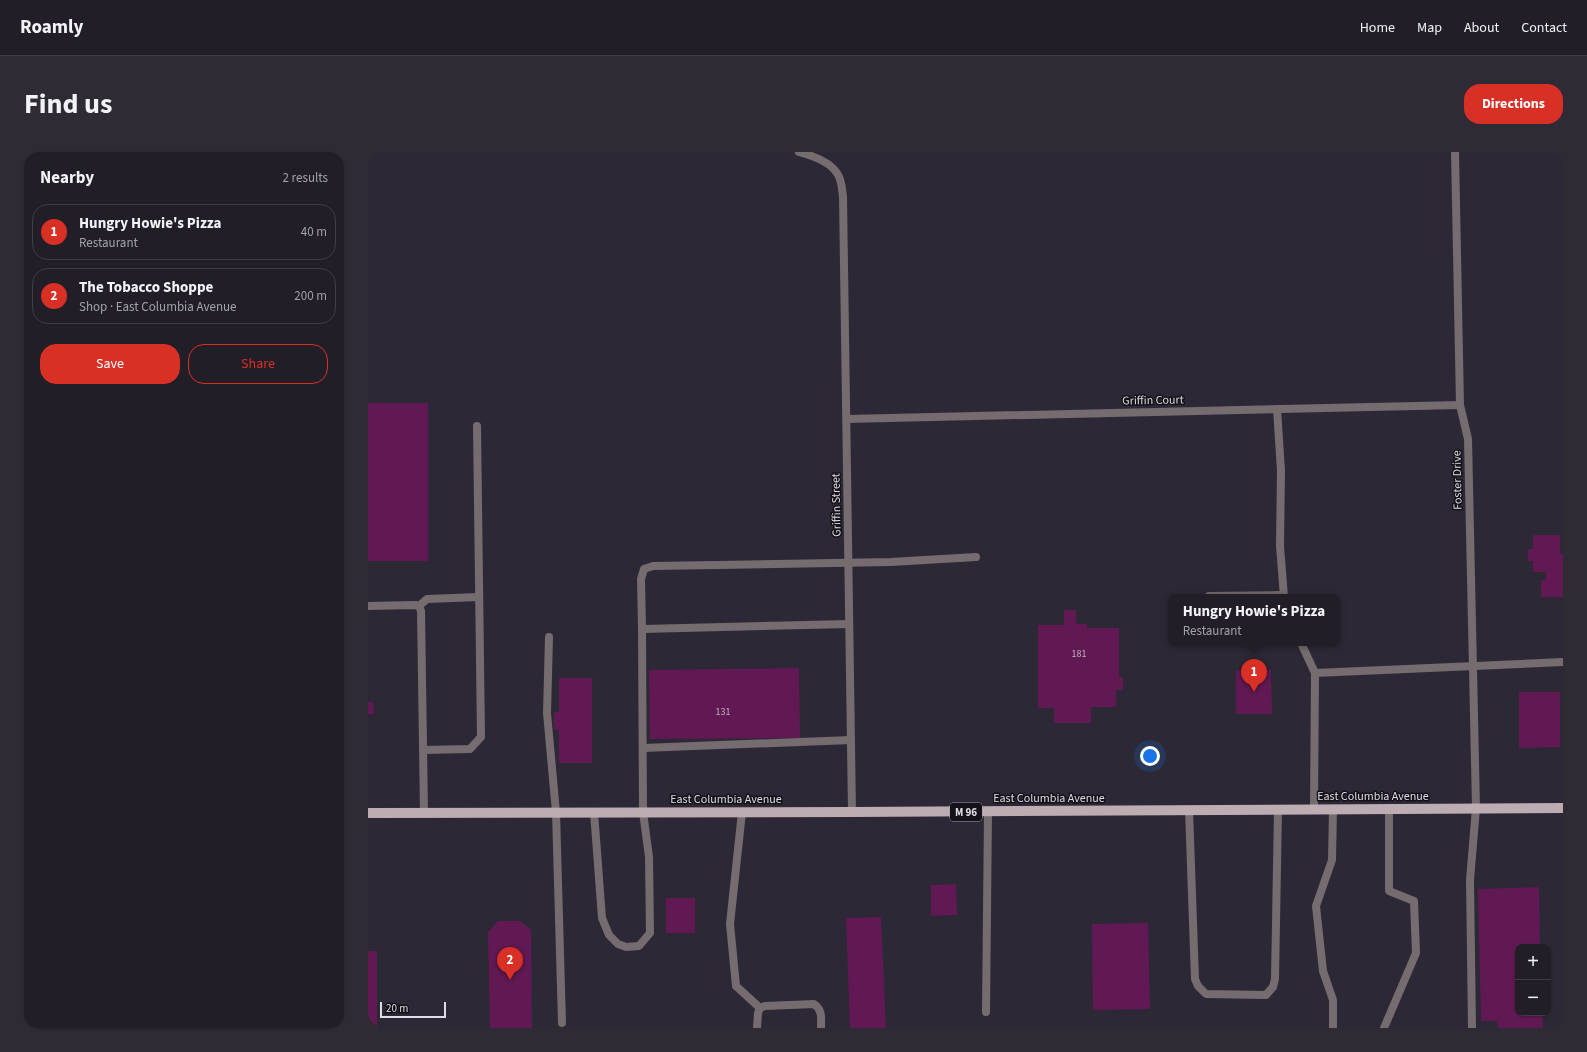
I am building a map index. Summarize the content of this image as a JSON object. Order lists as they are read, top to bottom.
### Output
{
  "streets": {
    "main road": ["East Columbia Avenue", "M 96"],
    "street": ["Griffin Court", "Foster Drive", "Griffin Street"]
  },
  "crossings": [
    ["Griffin Court", "Foster Drive"],
    ["Griffin Court", "Griffin Street"],
    ["Foster Drive", "East Columbia Avenue"],
    ["Griffin Street", "East Columbia Avenue"]
  ],
  "house_numbers": ["181", "131"],
  "scale_bar": "20 m",
  "page": {
    "header": "Roamly",
    "nav": [
      "Home",
      "Map",
      "About",
      "Contact"
    ],
    "title": "Find us",
    "buttons": [
      "Directions",
      ["Save", "Share"]
    ],
    "heading": ["Nearby", "2 results"],
    "list": [
      {
        "mark": "1",
        "name": "Hungry Howie's Pizza",
        "note": "Restaurant",
        "value": "40 m"
      },
      {
        "mark": "2",
        "name": "The Tobacco Shoppe",
        "note": "Shop · East Columbia Avenue",
        "value": "200 m"
      }
    ],
    "popup": ["Hungry Howie's Pizza", "Restaurant"],
    "pins": ["1", "2"],
    "map_buttons": ["+", "−"],
    "scale": "20 m"
  }
}
